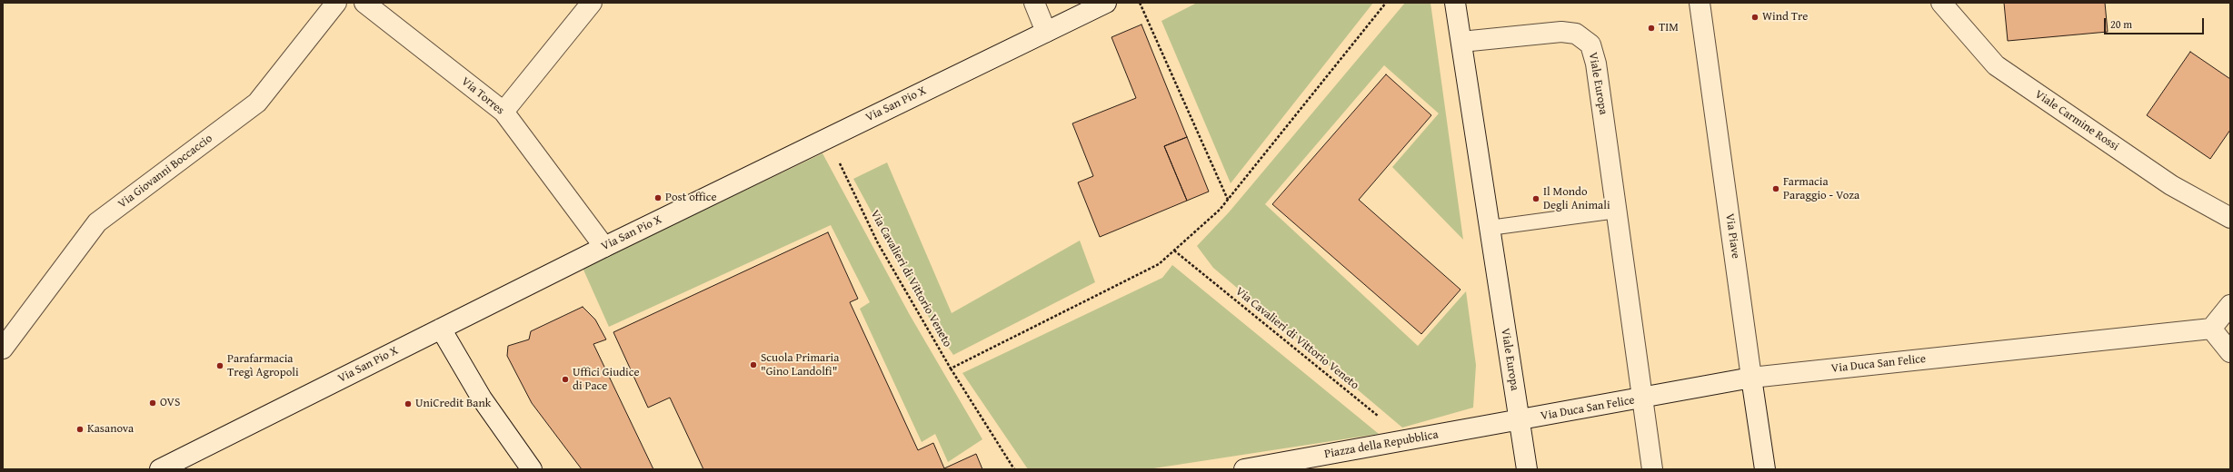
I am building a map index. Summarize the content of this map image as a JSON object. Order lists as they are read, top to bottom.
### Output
{
  "streets": {
    "street": [
      "Viale Europa",
      "Via Torres",
      "Via San Pio X",
      "Viale Carmine Rossi",
      "Via Giovanni Boccaccio",
      "Via Piave",
      "Via Duca San Felice",
      "Piazza della Repubblica"
    ],
    "path": ["Via Cavalieri di Vittorio Veneto"]
  },
  "crossings": [
    ["Viale Europa", "Via Duca San Felice"],
    ["Viale Europa", "Piazza della Repubblica"],
    ["Via Torres", "Via San Pio X"],
    ["Via San Pio X", "Via Cavalieri di Vittorio Veneto"],
    ["Via Piave", "Via Duca San Felice"],
    ["Via Cavalieri di Vittorio Veneto", "Piazza della Repubblica"],
    ["Via Duca San Felice", "Piazza della Repubblica"]
  ],
  "places": [
    "Wind Tre",
    "TIM",
    "Farmacia Paraggio - Voza",
    "Post office",
    "Il Mondo Degli Animali",
    "Scuola Primaria \"Gino Landolfi\"",
    "Parafarmacia Tregì Agropoli",
    "Uffici Giudice di Pace",
    "OVS",
    "UniCredit Bank",
    "Kasanova"
  ],
  "scale_bar": "20 m"
}
